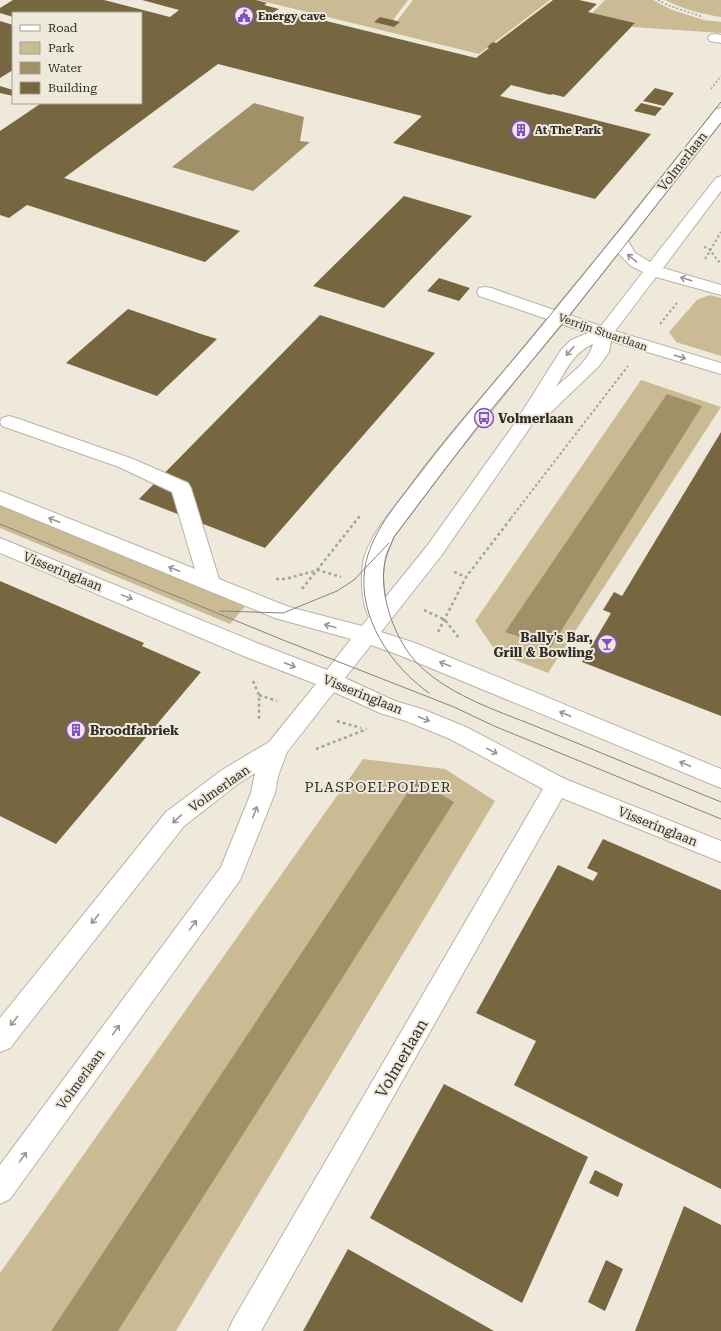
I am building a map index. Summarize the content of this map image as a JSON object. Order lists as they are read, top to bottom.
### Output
{
  "streets": {
    "street": ["Volmerlaan", "Verrijn Stuartlaan", "Visseringlaan"]
  },
  "crossings": [
    ["Volmerlaan", "Verrijn Stuartlaan"],
    ["Volmerlaan", "Visseringlaan"]
  ],
  "districts": ["PLASPOELPOLDER"],
  "places": {
    "public building": ["Energy cave"],
    "building": ["At The Park", "Broodfabriek"],
    "bus stop": ["Volmerlaan"],
    "bar": ["Bally's Bar, Grill & Bowling"]
  },
  "legend": [
    "Road",
    "Park",
    "Water",
    "Building"
  ]
}
